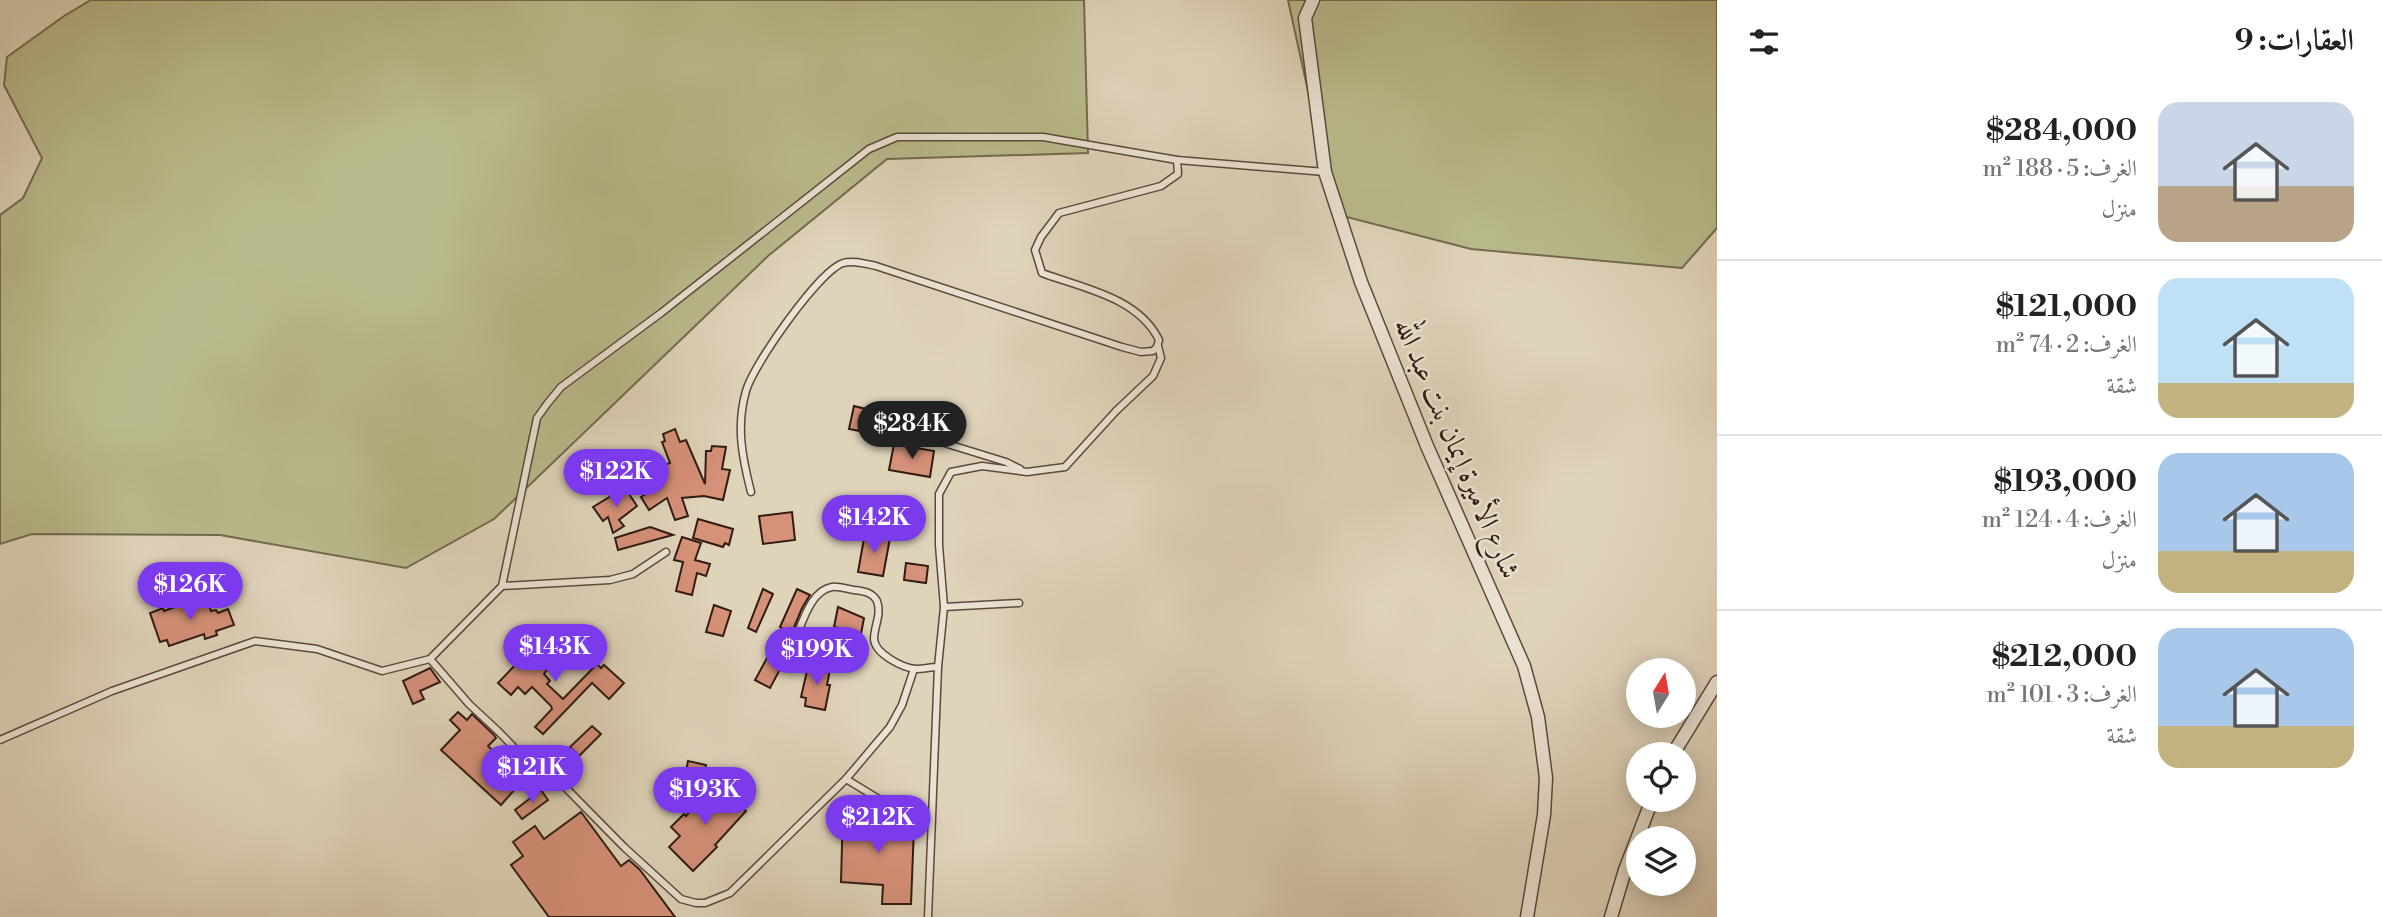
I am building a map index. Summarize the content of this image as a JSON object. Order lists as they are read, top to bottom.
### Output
{
  "streets": {
    "street": ["شارع الأميرة إيمان بنت عبد الله"]
  },
  "north": "top",
  "page": {
    "heading": "العقارات: 9",
    "list": [
      {
        "name": "$284,000",
        "note": "الغرف: 5 · 188 m² · منزل"
      },
      {
        "name": "$121,000",
        "note": "الغرف: 2 · 74 m² · شقة"
      },
      {
        "name": "$193,000",
        "note": "الغرف: 4 · 124 m² · منزل"
      },
      {
        "name": "$212,000",
        "note": "الغرف: 3 · 101 m² · شقة"
      }
    ],
    "price": [
      "$284K",
      "$122K",
      "$142K",
      "$126K",
      "$143K",
      "$199K",
      "$121K",
      "$193K",
      "$212K"
    ]
  }
}
